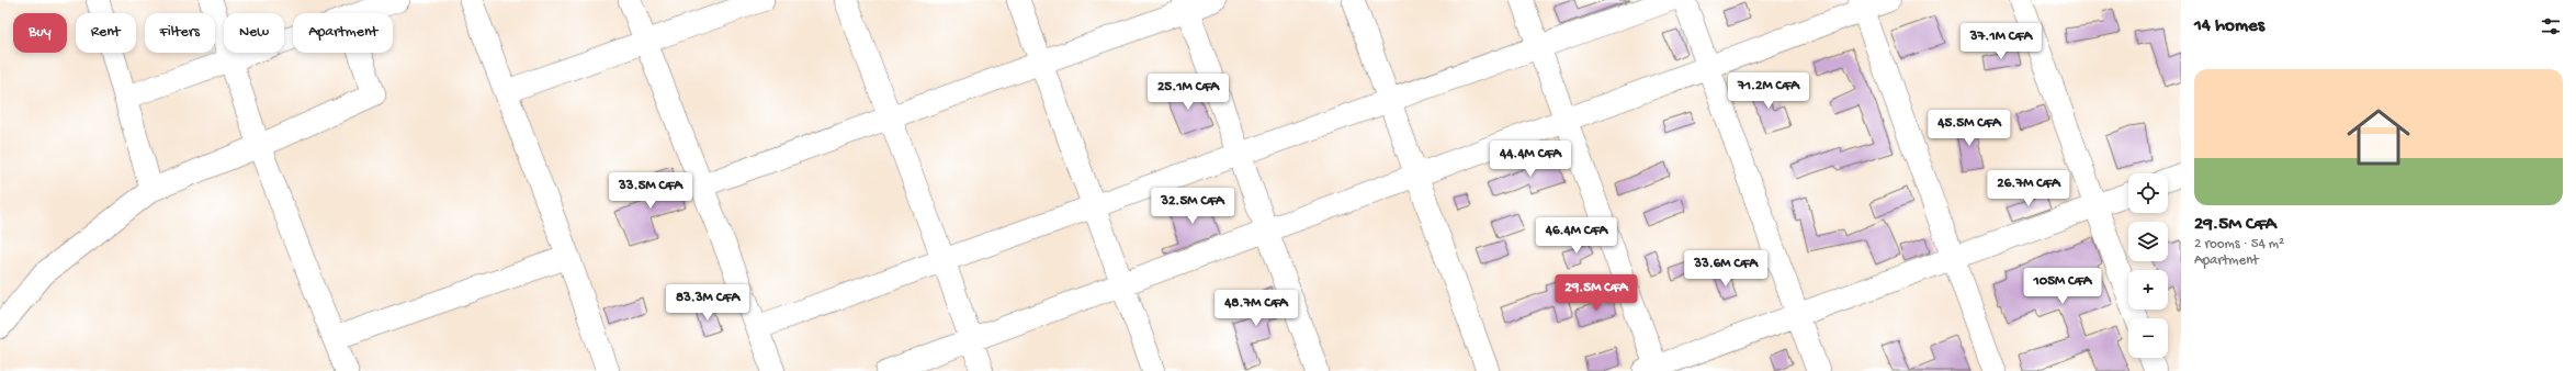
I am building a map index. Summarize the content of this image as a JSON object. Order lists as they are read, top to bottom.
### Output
{
  "page": {
    "heading": "14 homes",
    "chip": [
      "Buy",
      "Rent",
      "Filters",
      "New",
      "Apartment"
    ],
    "price": [
      "37.1M CFA",
      "71.2M CFA",
      "25.1M CFA",
      "45.5M CFA",
      "44.4M CFA",
      "26.7M CFA",
      "33.5M CFA",
      "32.5M CFA",
      "46.4M CFA",
      "33.6M CFA",
      "105M CFA",
      "29.5M CFA",
      "83.3M CFA",
      "48.7M CFA"
    ],
    "list": [
      {
        "name": "29.5M CFA",
        "note": "2 rooms · 54 m² · Apartment"
      }
    ],
    "map_buttons": ["+", "−"]
  }
}
